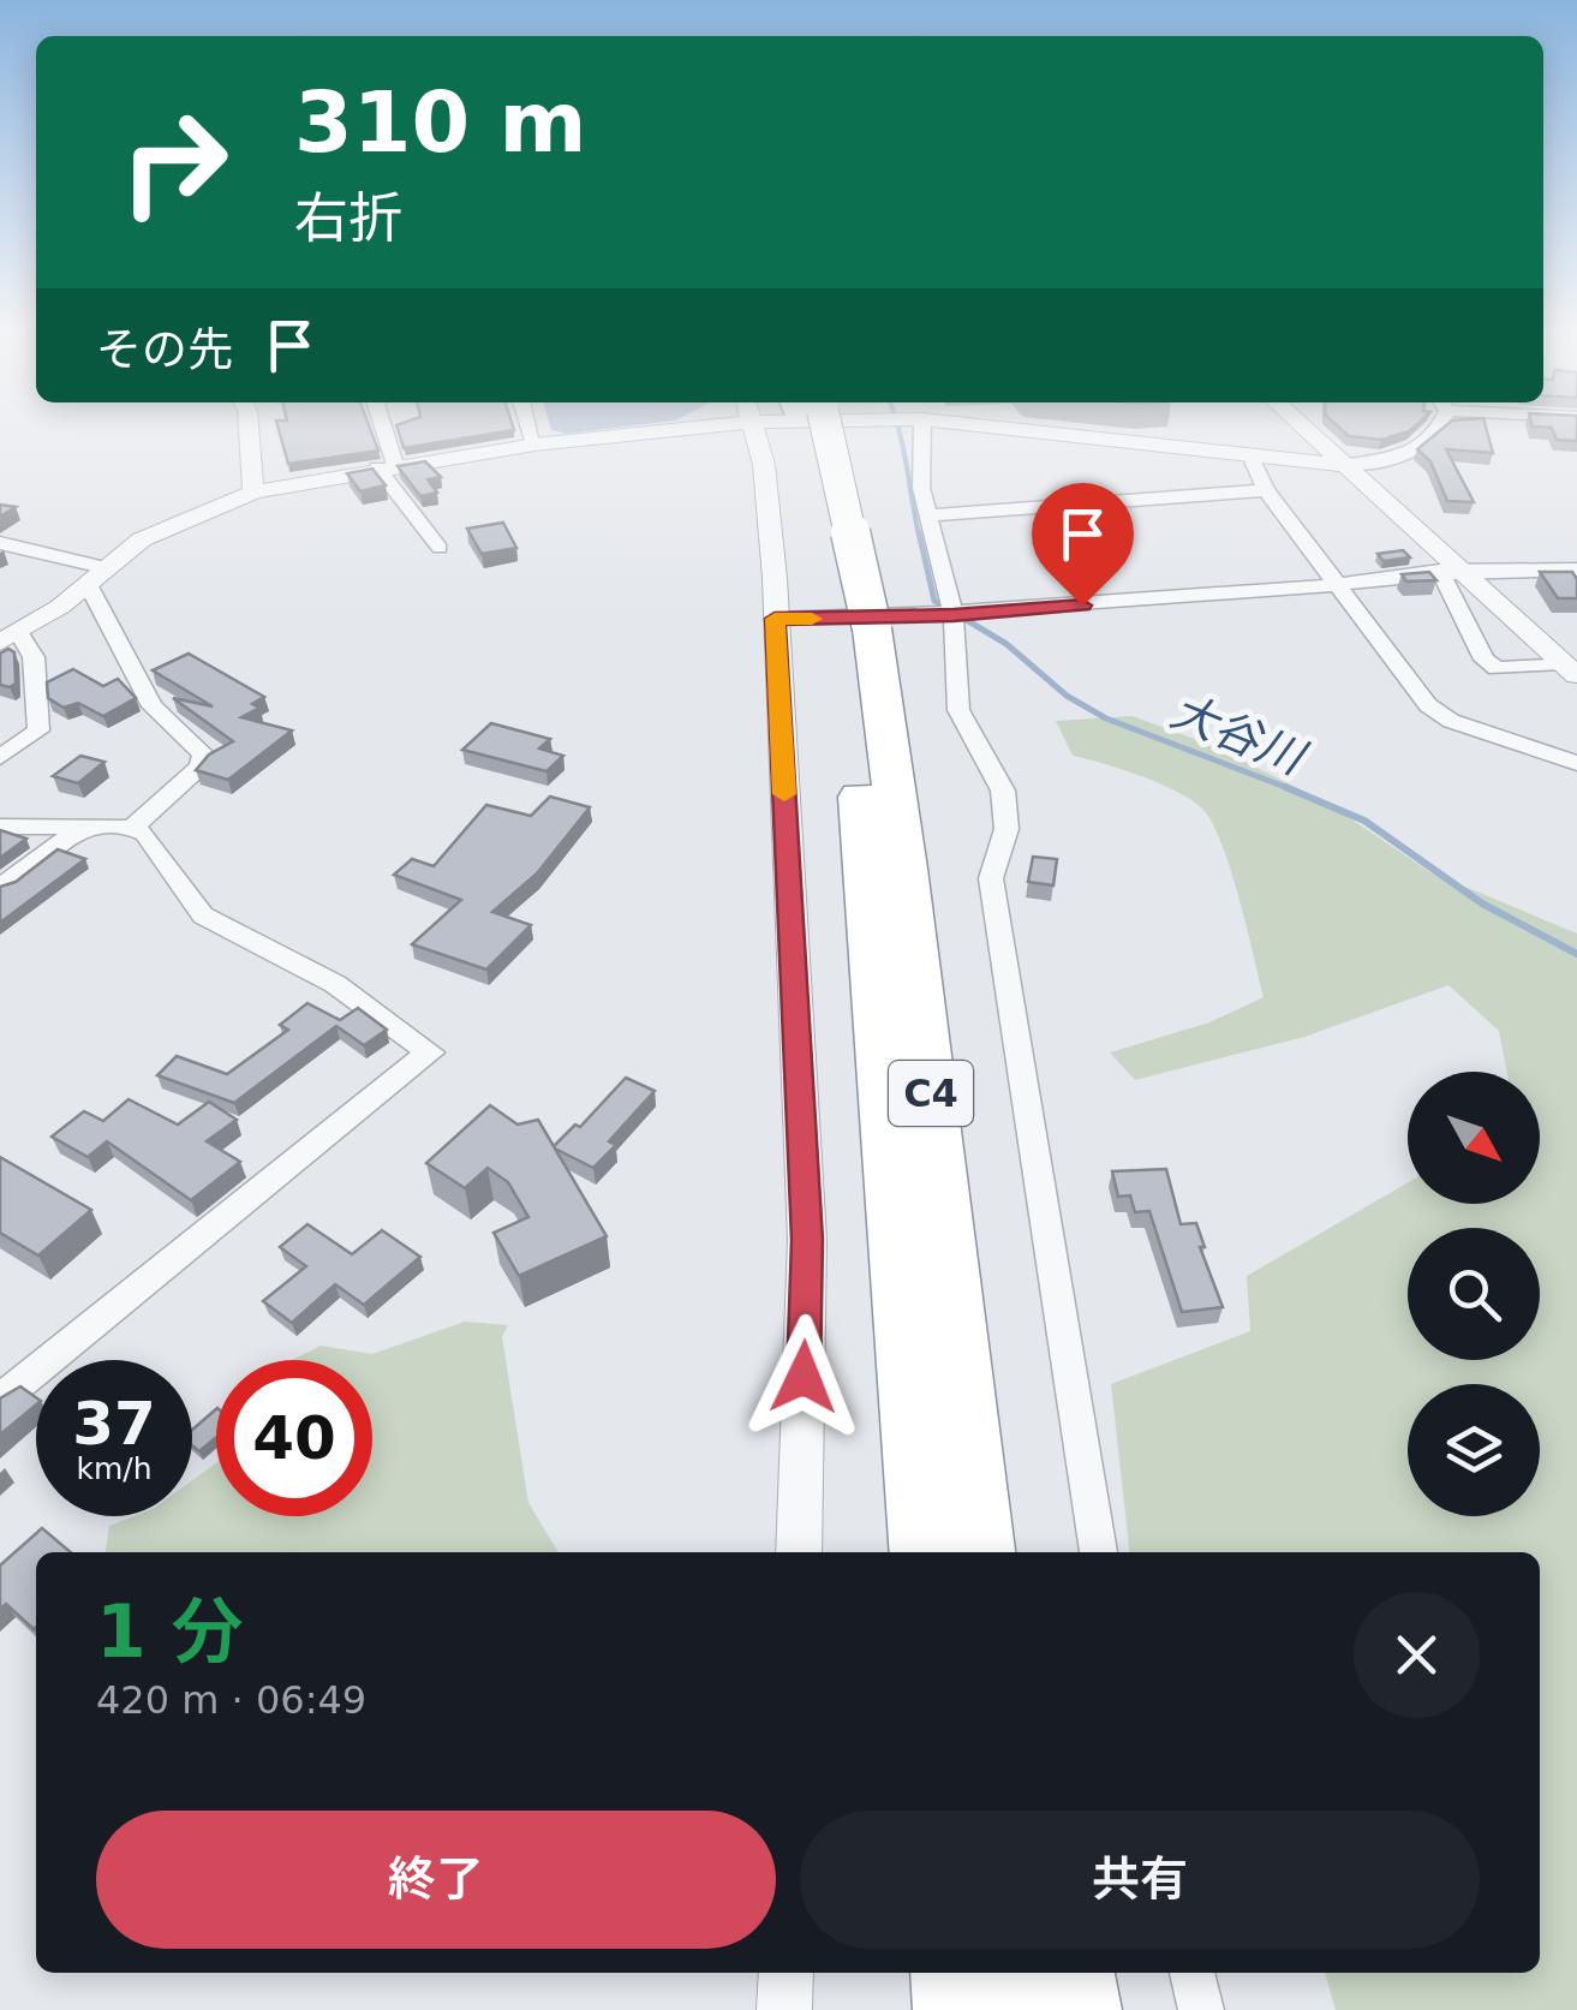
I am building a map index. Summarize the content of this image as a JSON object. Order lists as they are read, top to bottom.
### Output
{
  "streets": {
    "highway": ["C4"]
  },
  "water": ["大谷川"],
  "north": "bottom right",
  "page": {
    "turn": ["310 m", "右折"],
    "then": "その先",
    "speed": "37 km/h",
    "limit": "40",
    "heading": ["1 分", "420 m · 06:49"],
    "buttons": ["終了", "共有"]
  }
}
